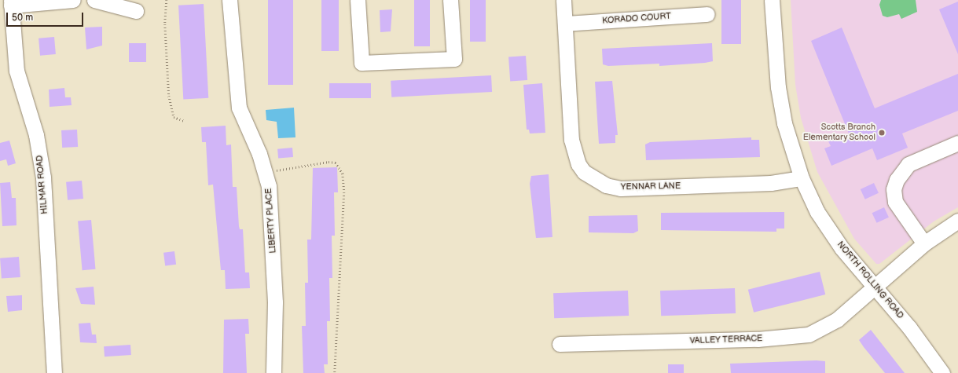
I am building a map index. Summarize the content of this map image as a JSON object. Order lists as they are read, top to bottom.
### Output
{
  "streets": {
    "street": [
      "KORADO COURT",
      "HILMAR ROAD",
      "YENNAR LANE",
      "LIBERTY PLACE",
      "NORTH ROLLING ROAD",
      "VALLEY TERRACE"
    ]
  },
  "crossings": [
    ["KORADO COURT", "YENNAR LANE"],
    ["YENNAR LANE", "NORTH ROLLING ROAD"],
    ["NORTH ROLLING ROAD", "VALLEY TERRACE"]
  ],
  "places": ["Scotts Branch Elementary School"],
  "scale_bar": "50 m"
}
